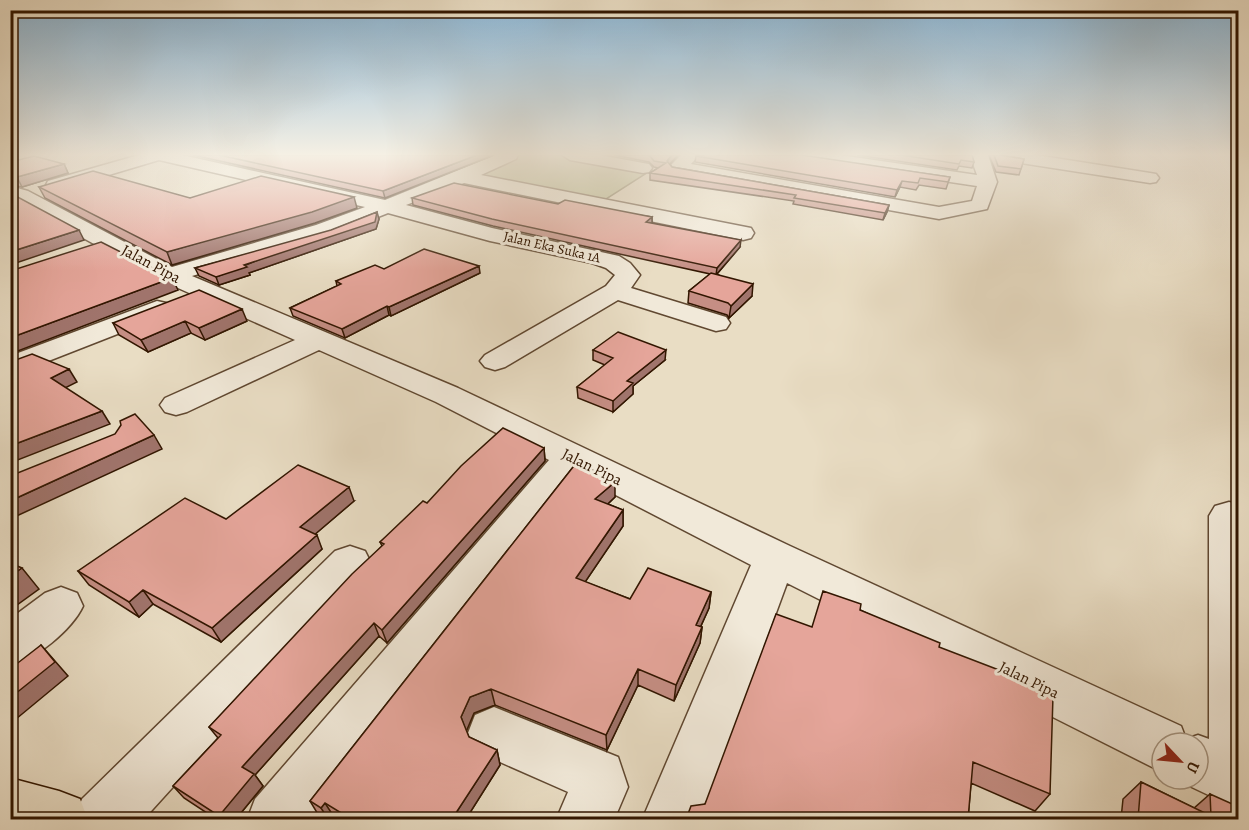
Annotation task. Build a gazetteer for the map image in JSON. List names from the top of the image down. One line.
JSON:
{"streets":{"street":["Jalan Eka Suka 1A","Jalan Pipa"]},"north":"bottom right"}
